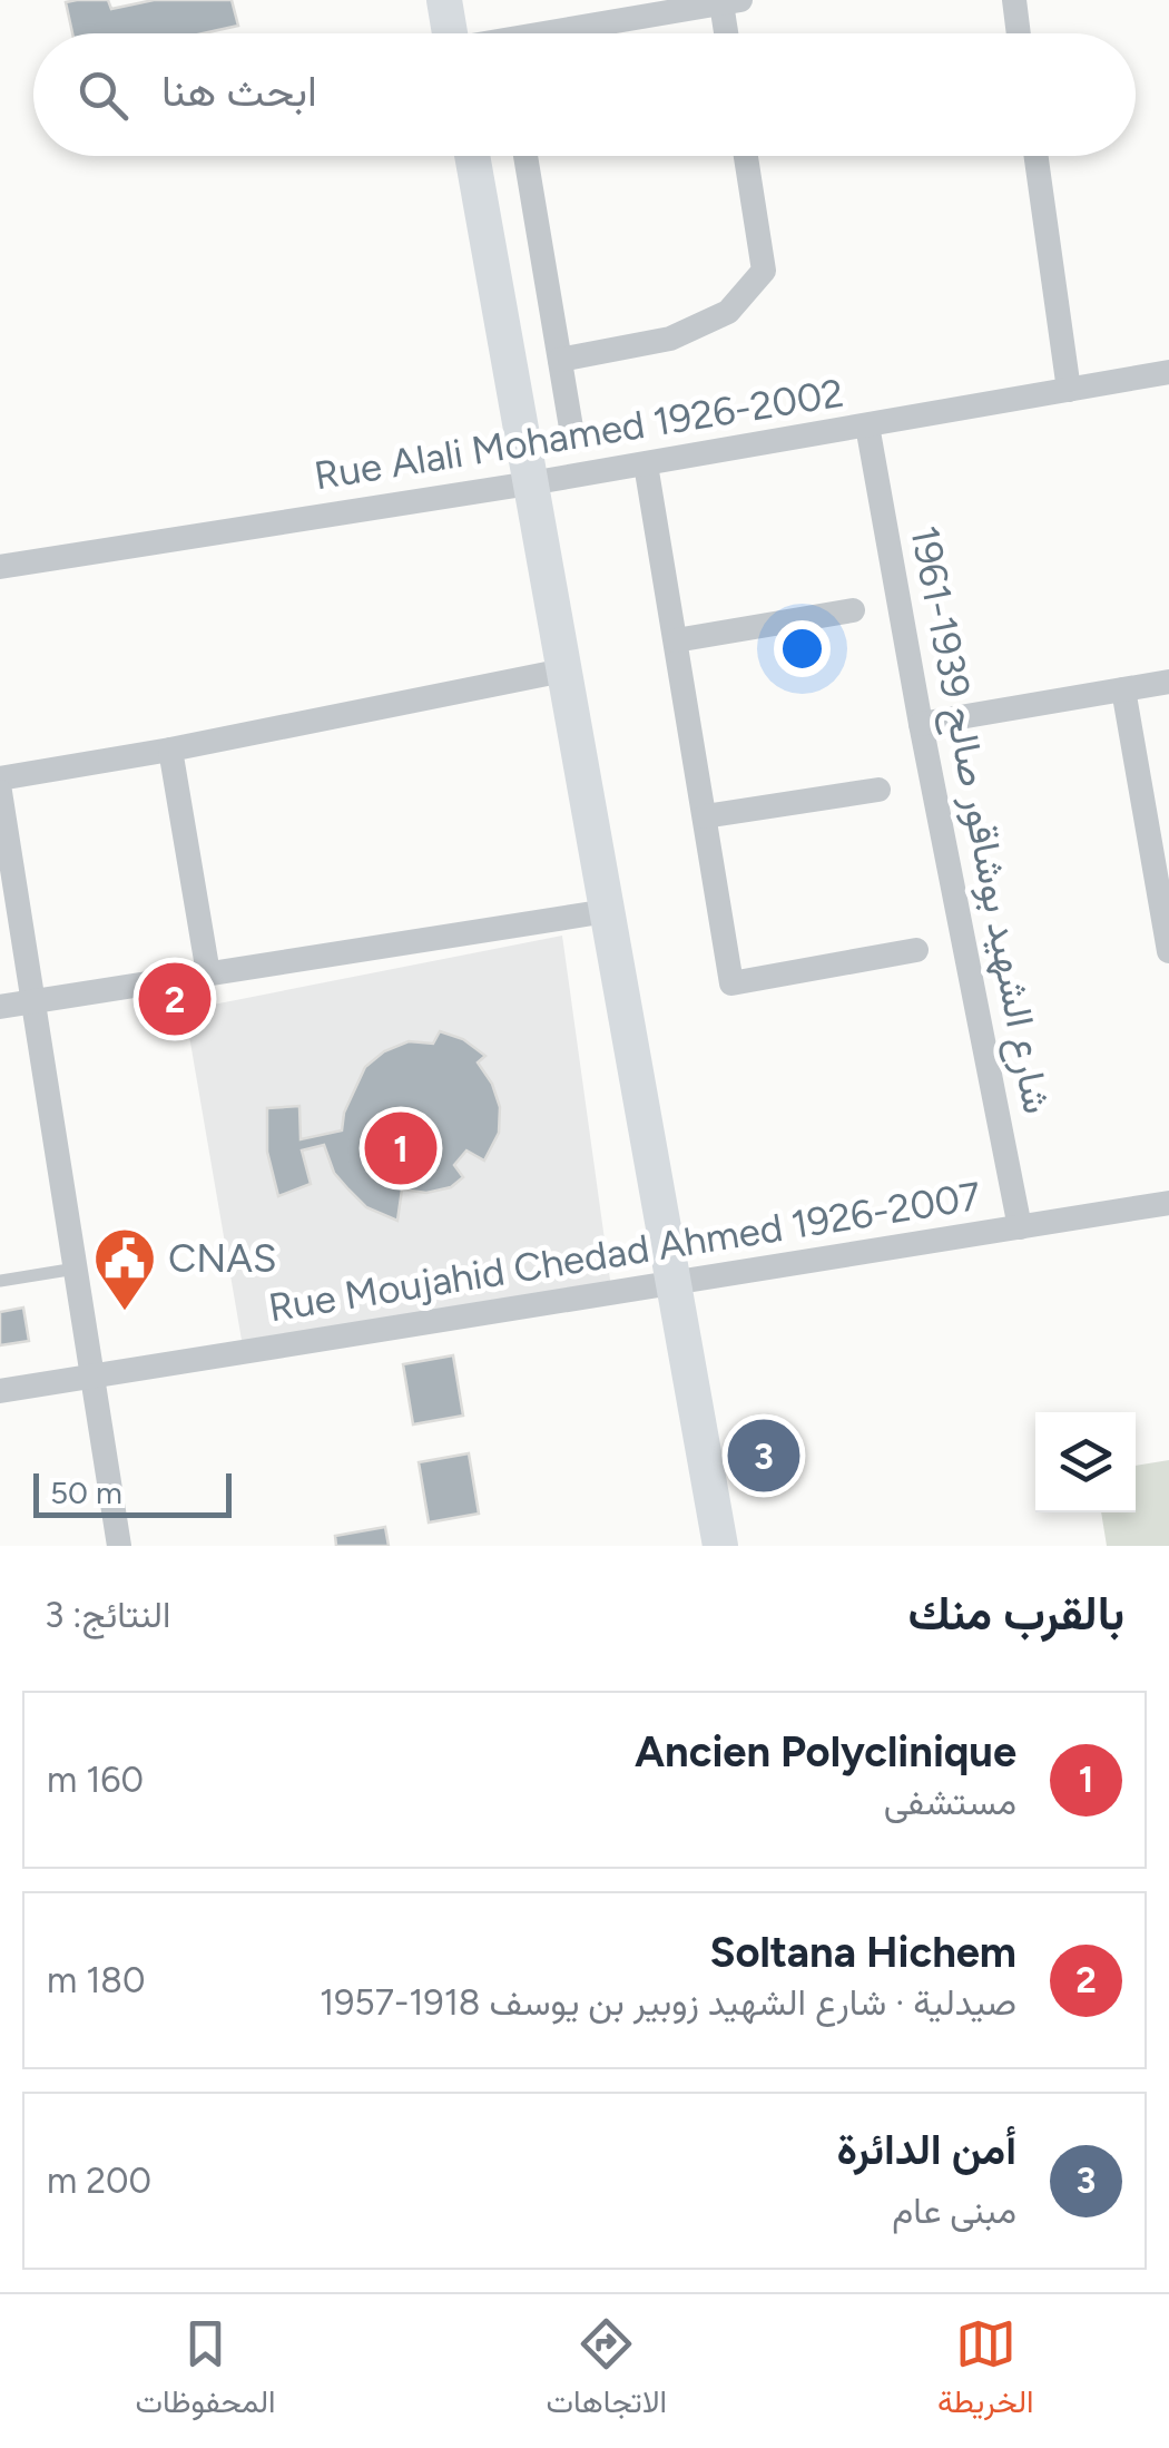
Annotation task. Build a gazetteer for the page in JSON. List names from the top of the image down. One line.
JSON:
{"streets":{"street":["Rue Alali Mohamed 1926-2002","شارع الشهيد بوشاقور صالح 1939-1961","Rue Moujahid Chedad Ahmed 1926-2007"]},"crossings":[["Rue Alali Mohamed 1926-2002","شارع الشهيد بوشاقور صالح 1939-1961"],["شارع الشهيد بوشاقور صالح 1939-1961","Rue Moujahid Chedad Ahmed 1926-2007"]],"places":{"public building":["CNAS"]},"scale_bar":"50 m","page":{"search":"ابحث هنا","pins":["2","1","3"],"scale":"50 m","heading":["بالقرب منك","النتائج: 3"],"list":[{"mark":"1","name":"Ancien Polyclinique","note":"مستشفى","value":"160 m"},{"mark":"2","name":"Soltana Hichem","note":"صيدلية · شارع الشهيد زوبير بن يوسف 1918-1957","value":"180 m"},{"mark":"3","name":"أمن الدائرة","note":"مبنى عام","value":"200 m"}],"nav":["الخريطة","الاتجاهات","المحفوظات"]}}
